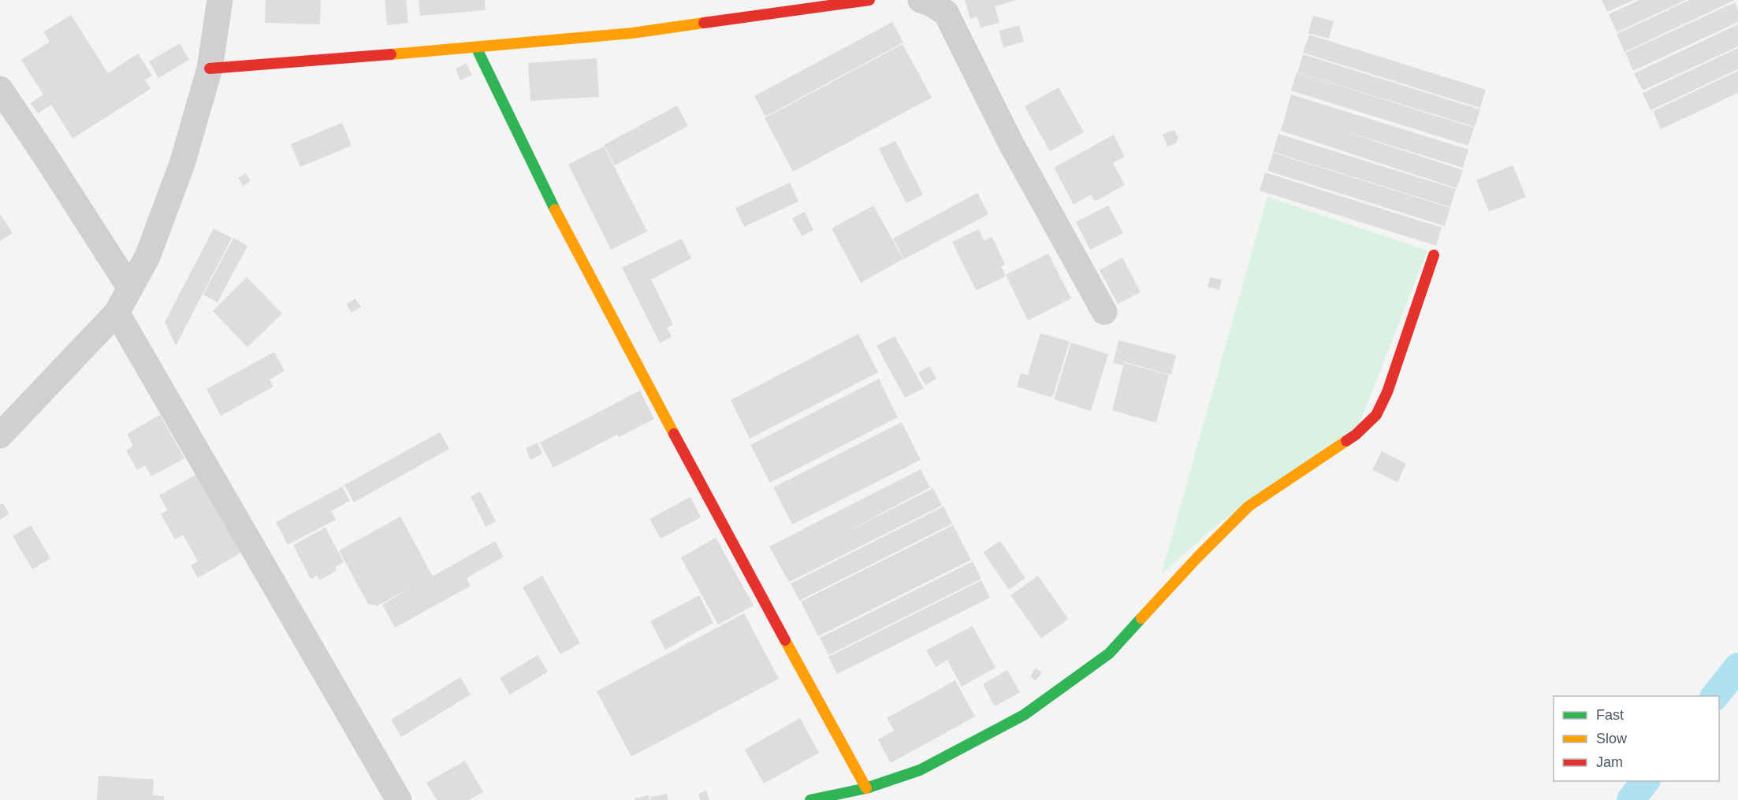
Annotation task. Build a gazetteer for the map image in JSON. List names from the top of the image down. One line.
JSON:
{"legend":["Fast","Slow","Jam"]}
